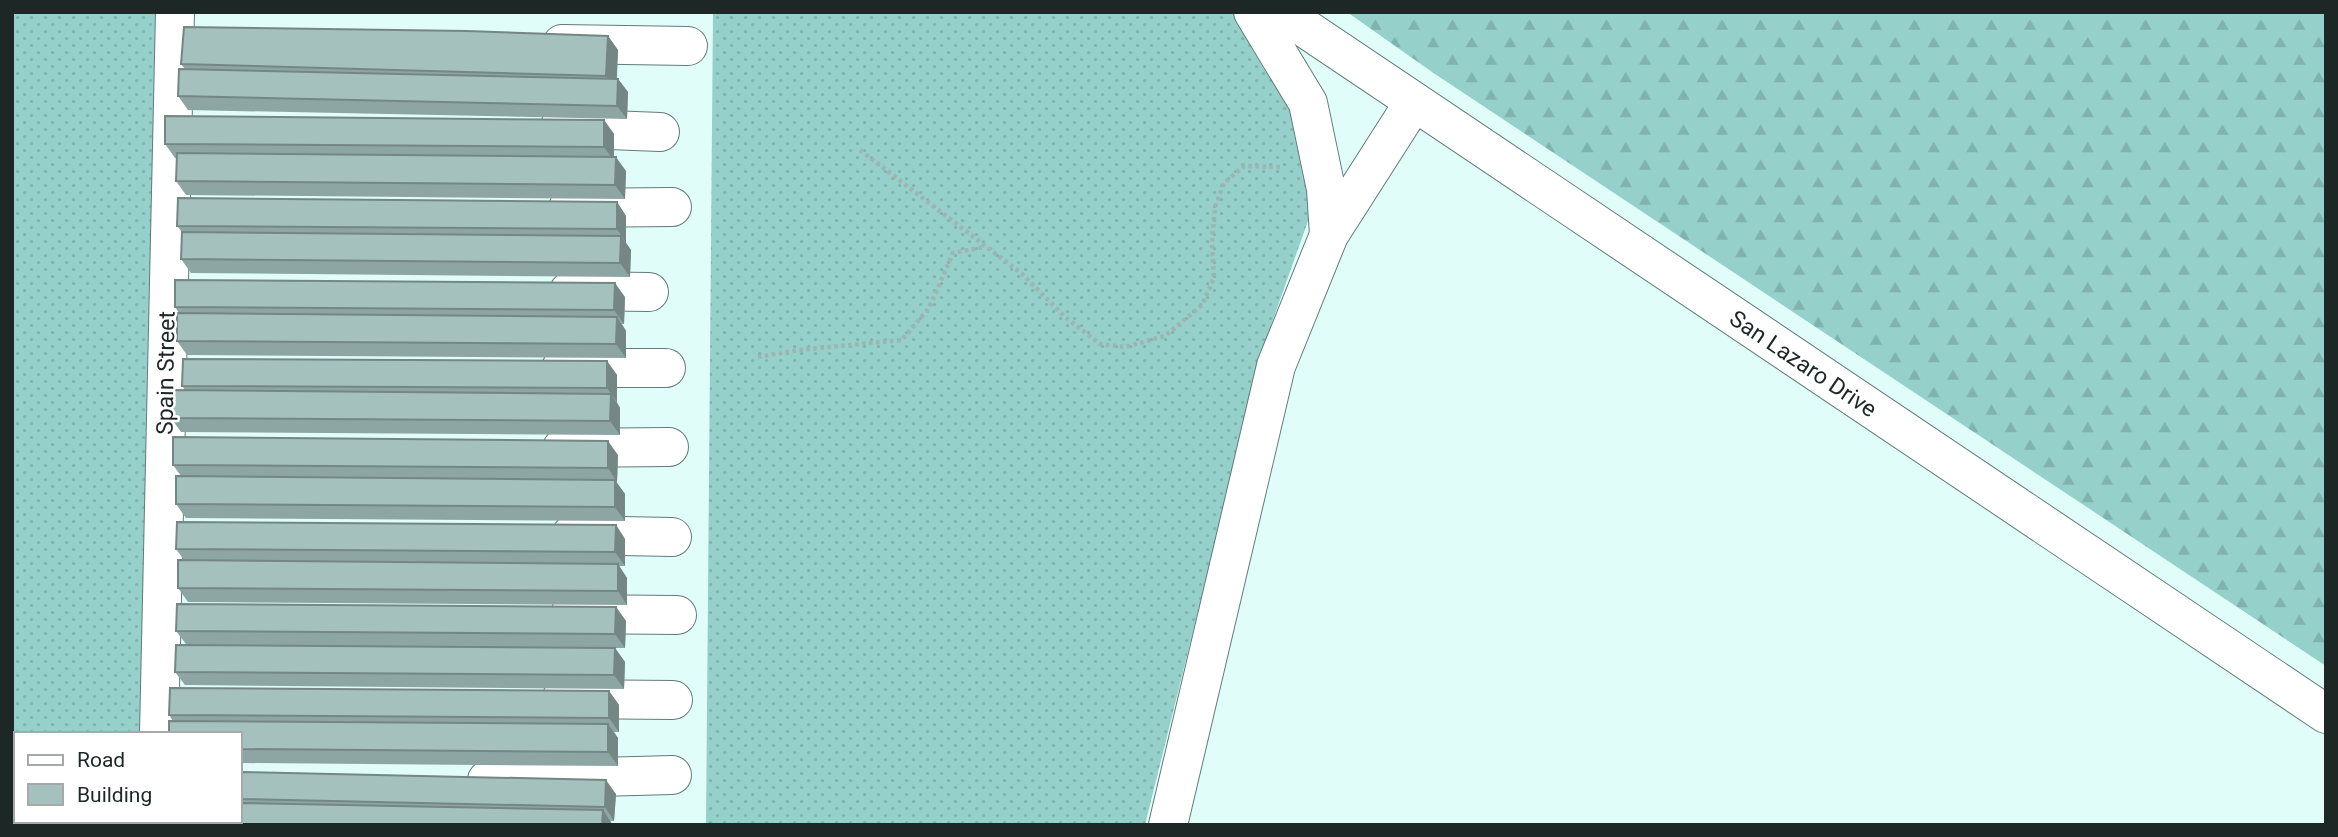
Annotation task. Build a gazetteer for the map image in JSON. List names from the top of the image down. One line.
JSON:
{"streets":{"street":["San Lazaro Drive","Spain Street"]},"legend":["Road","Building"]}
